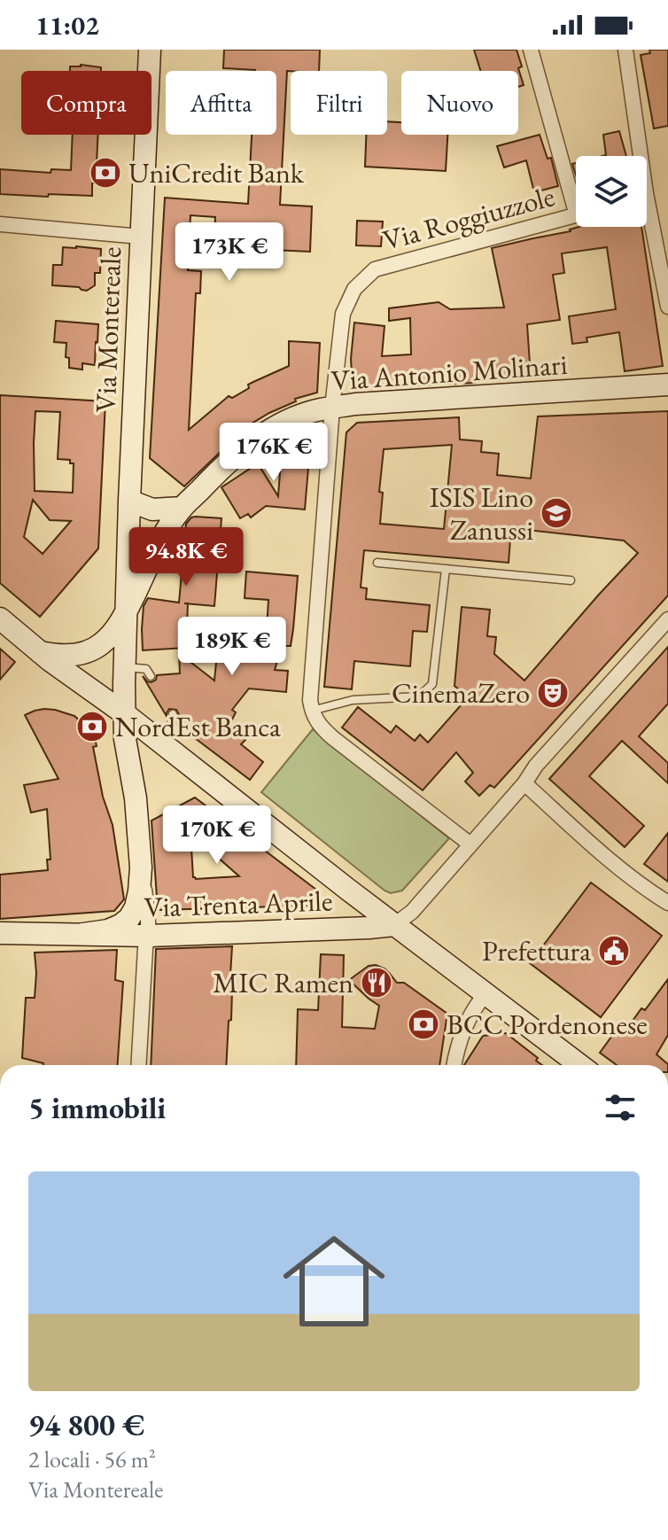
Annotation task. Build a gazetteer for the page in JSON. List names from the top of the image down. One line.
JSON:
{"streets":{"main road":["Via Montereale","Via Antonio Molinari","Via Trenta Aprile"],"street":["Via Roggiuzzole"]},"crossings":[["Via Roggiuzzole","Via Antonio Molinari"],["Via Montereale","Via Antonio Molinari"],["Via Montereale","Via Trenta Aprile"]],"places":{"bank":["UniCredit Bank","NordEst Banca","BCC Pordenonese"],"school or university":["ISIS Lino Zanussi"],"theatre":["CinemaZero"],"public building":["Prefettura"],"restaurant":["MIC Ramen"]},"page":{"status":"11:02","chip":["Compra","Affitta","Filtri","Nuovo"],"price":["173K €","176K €","94.8K €","189K €","170K €"],"heading":"5 immobili","list":[{"name":"94 800 €","note":"2 locali · 56 m² · Via Montereale"}]}}
